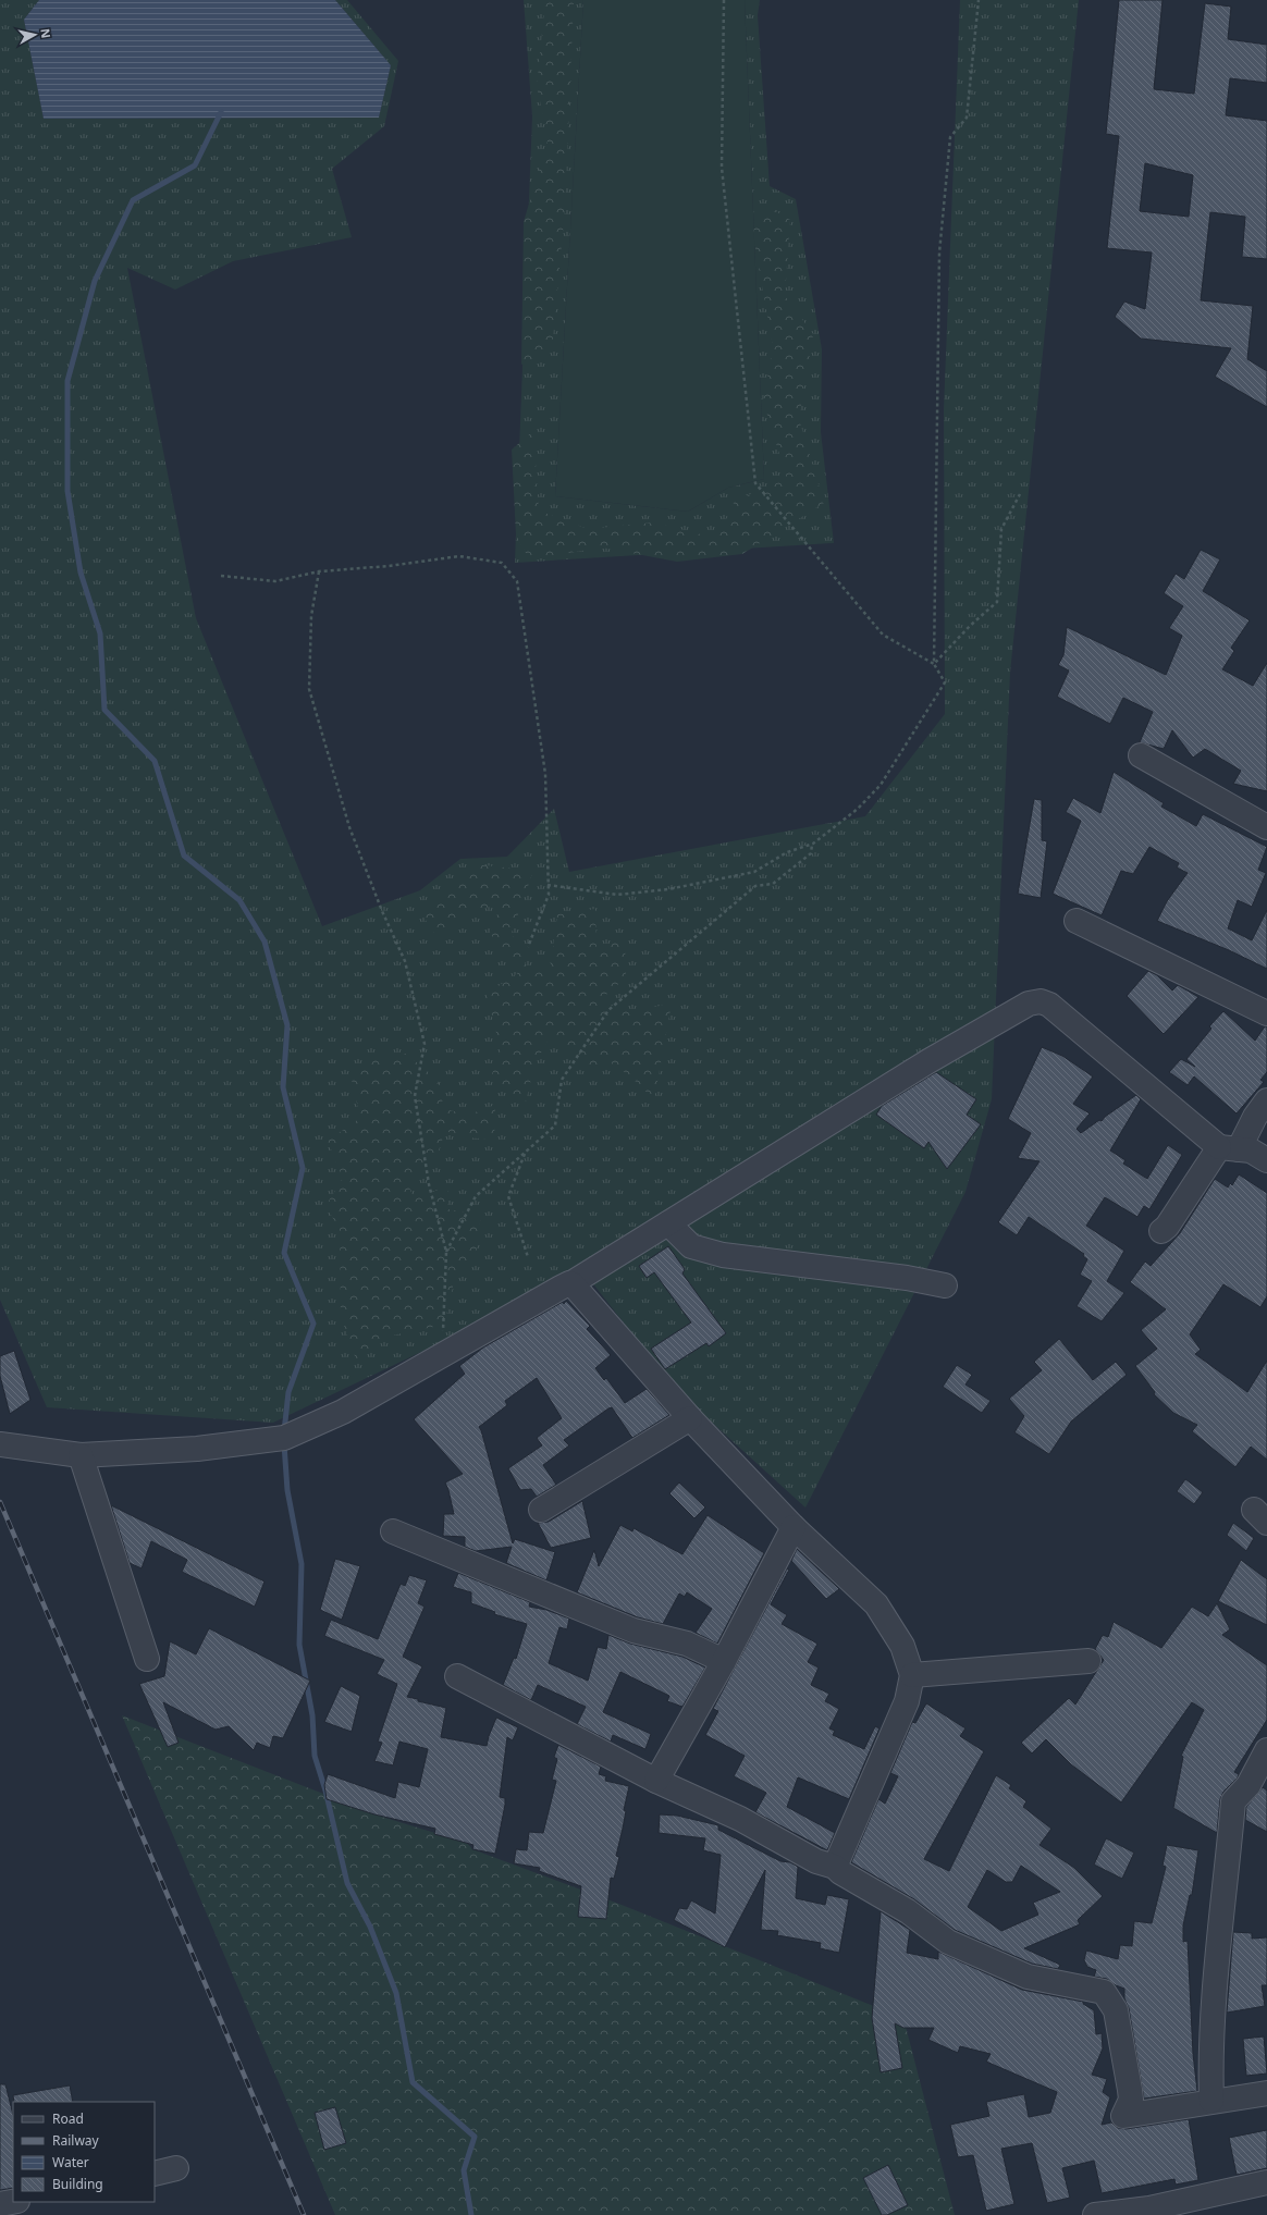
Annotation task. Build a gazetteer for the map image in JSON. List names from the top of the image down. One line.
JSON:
{"legend":["Road","Railway","Water","Building"],"north":"right"}
